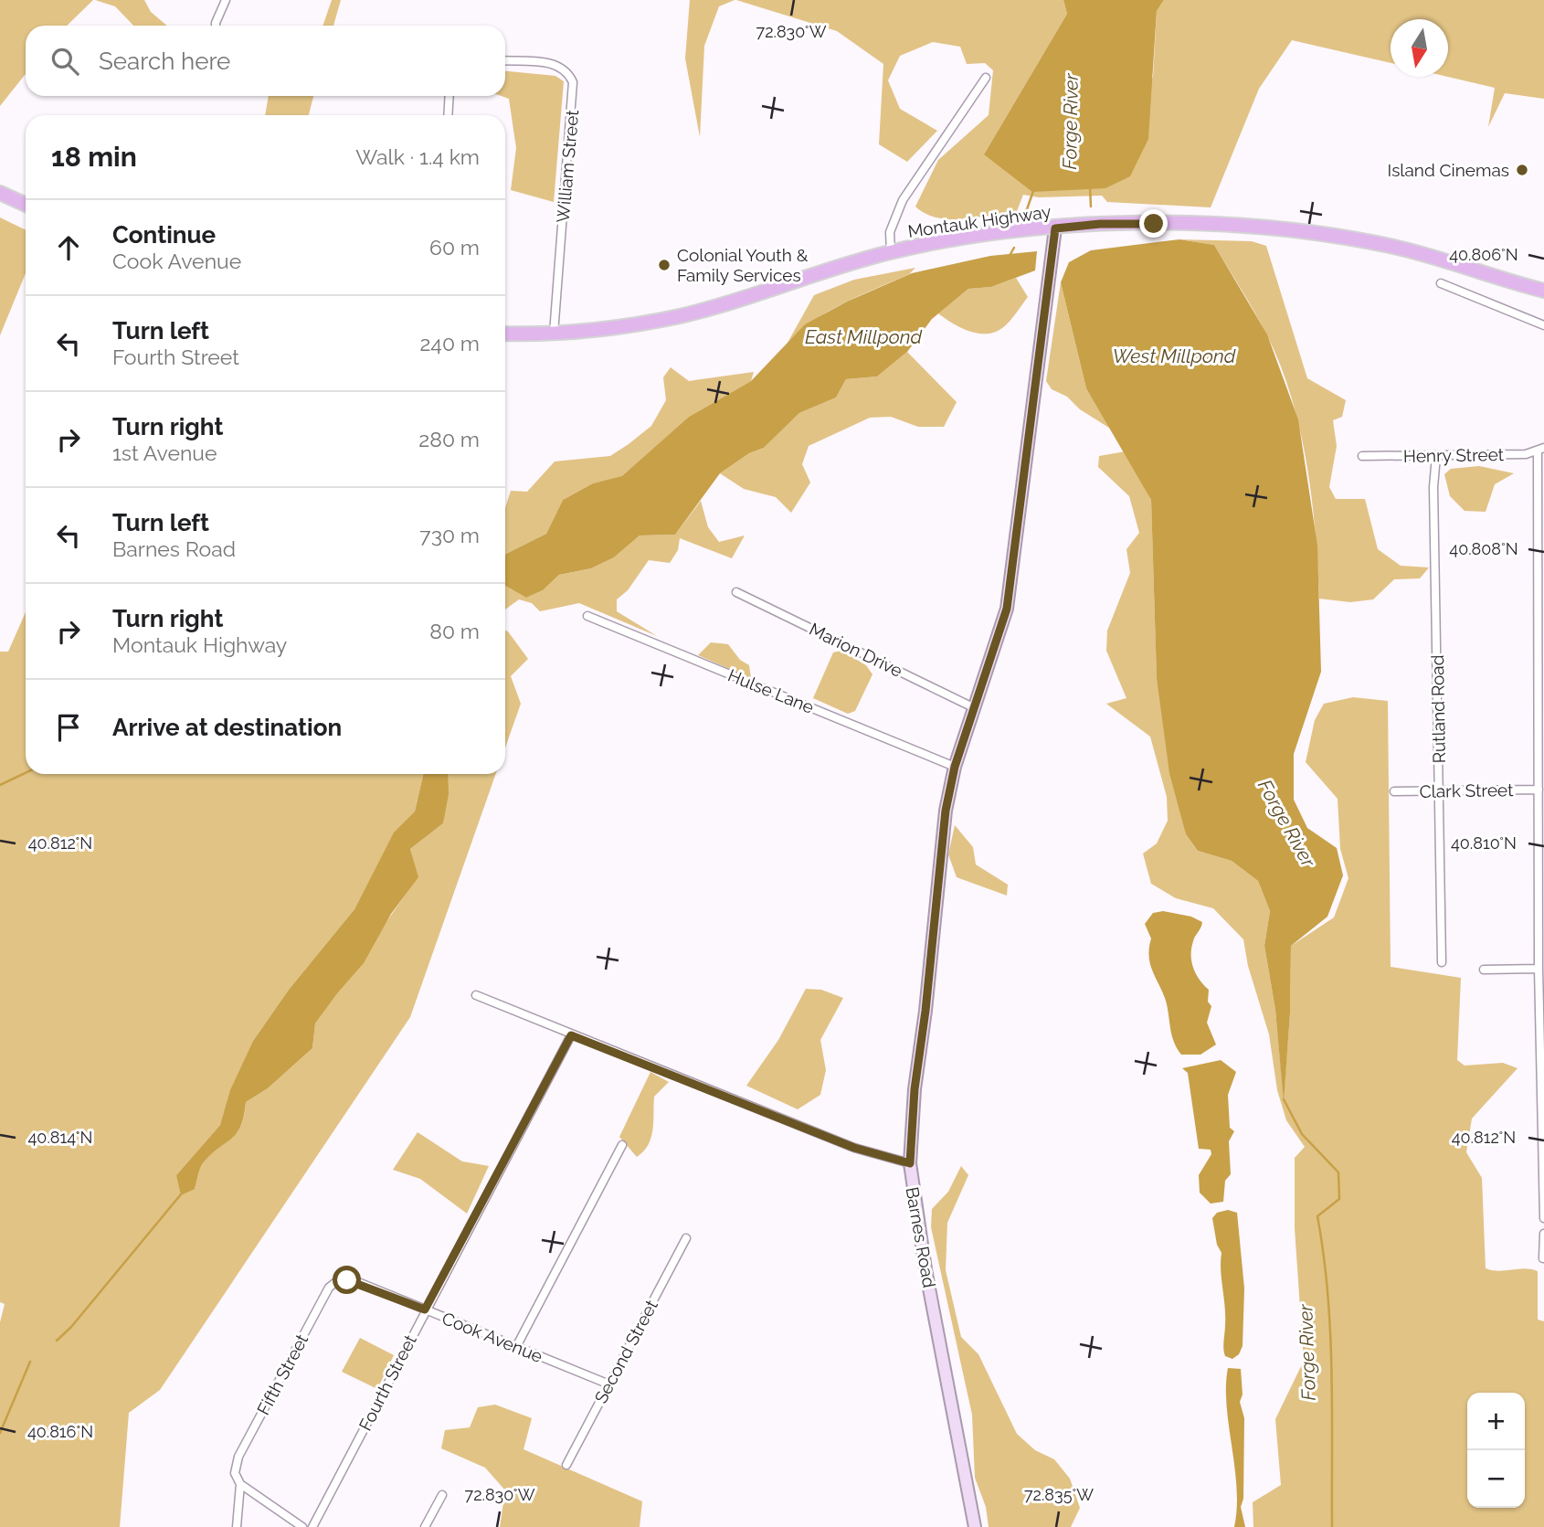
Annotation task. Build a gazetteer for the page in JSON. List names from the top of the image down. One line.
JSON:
{"streets":{"main road":["Montauk Highway"],"street":["William Street","Henry Street","Marion Drive","Hulse Lane","Rutland Road","Clark Street","Barnes Road","Cook Avenue","Second Street","Fifth Street","Fourth Street"]},"crossings":[["William Street","Montauk Highway"],["Montauk Highway","Barnes Road"],["Henry Street","Rutland Road"],["Marion Drive","Barnes Road"],["Hulse Lane","Barnes Road"],["Rutland Road","Clark Street"],["Cook Avenue","Second Street"],["Cook Avenue","Fifth Street"],["Cook Avenue","Fourth Street"]],"water":["Forge River","East Millpond","West Millpond"],"places":["Island Cinemas","Colonial Youth & Family Services"],"north":"bottom","page":{"search":"Search here","heading":["18 min","Walk · 1.4 km"],"list":[["Continue","Cook Avenue","60 m"],["Turn left","Fourth Street","240 m"],["Turn right","1st Avenue","280 m"],["Turn left","Barnes Road","730 m"],["Turn right","Montauk Highway","80 m"],"Arrive at destination"],"map_buttons":["+","−"]},"coordinates":["72.830°W","40.806°N","40.808°N","40.810°N","40.812°N","40.814°N","40.816°N","72.835°W"]}
